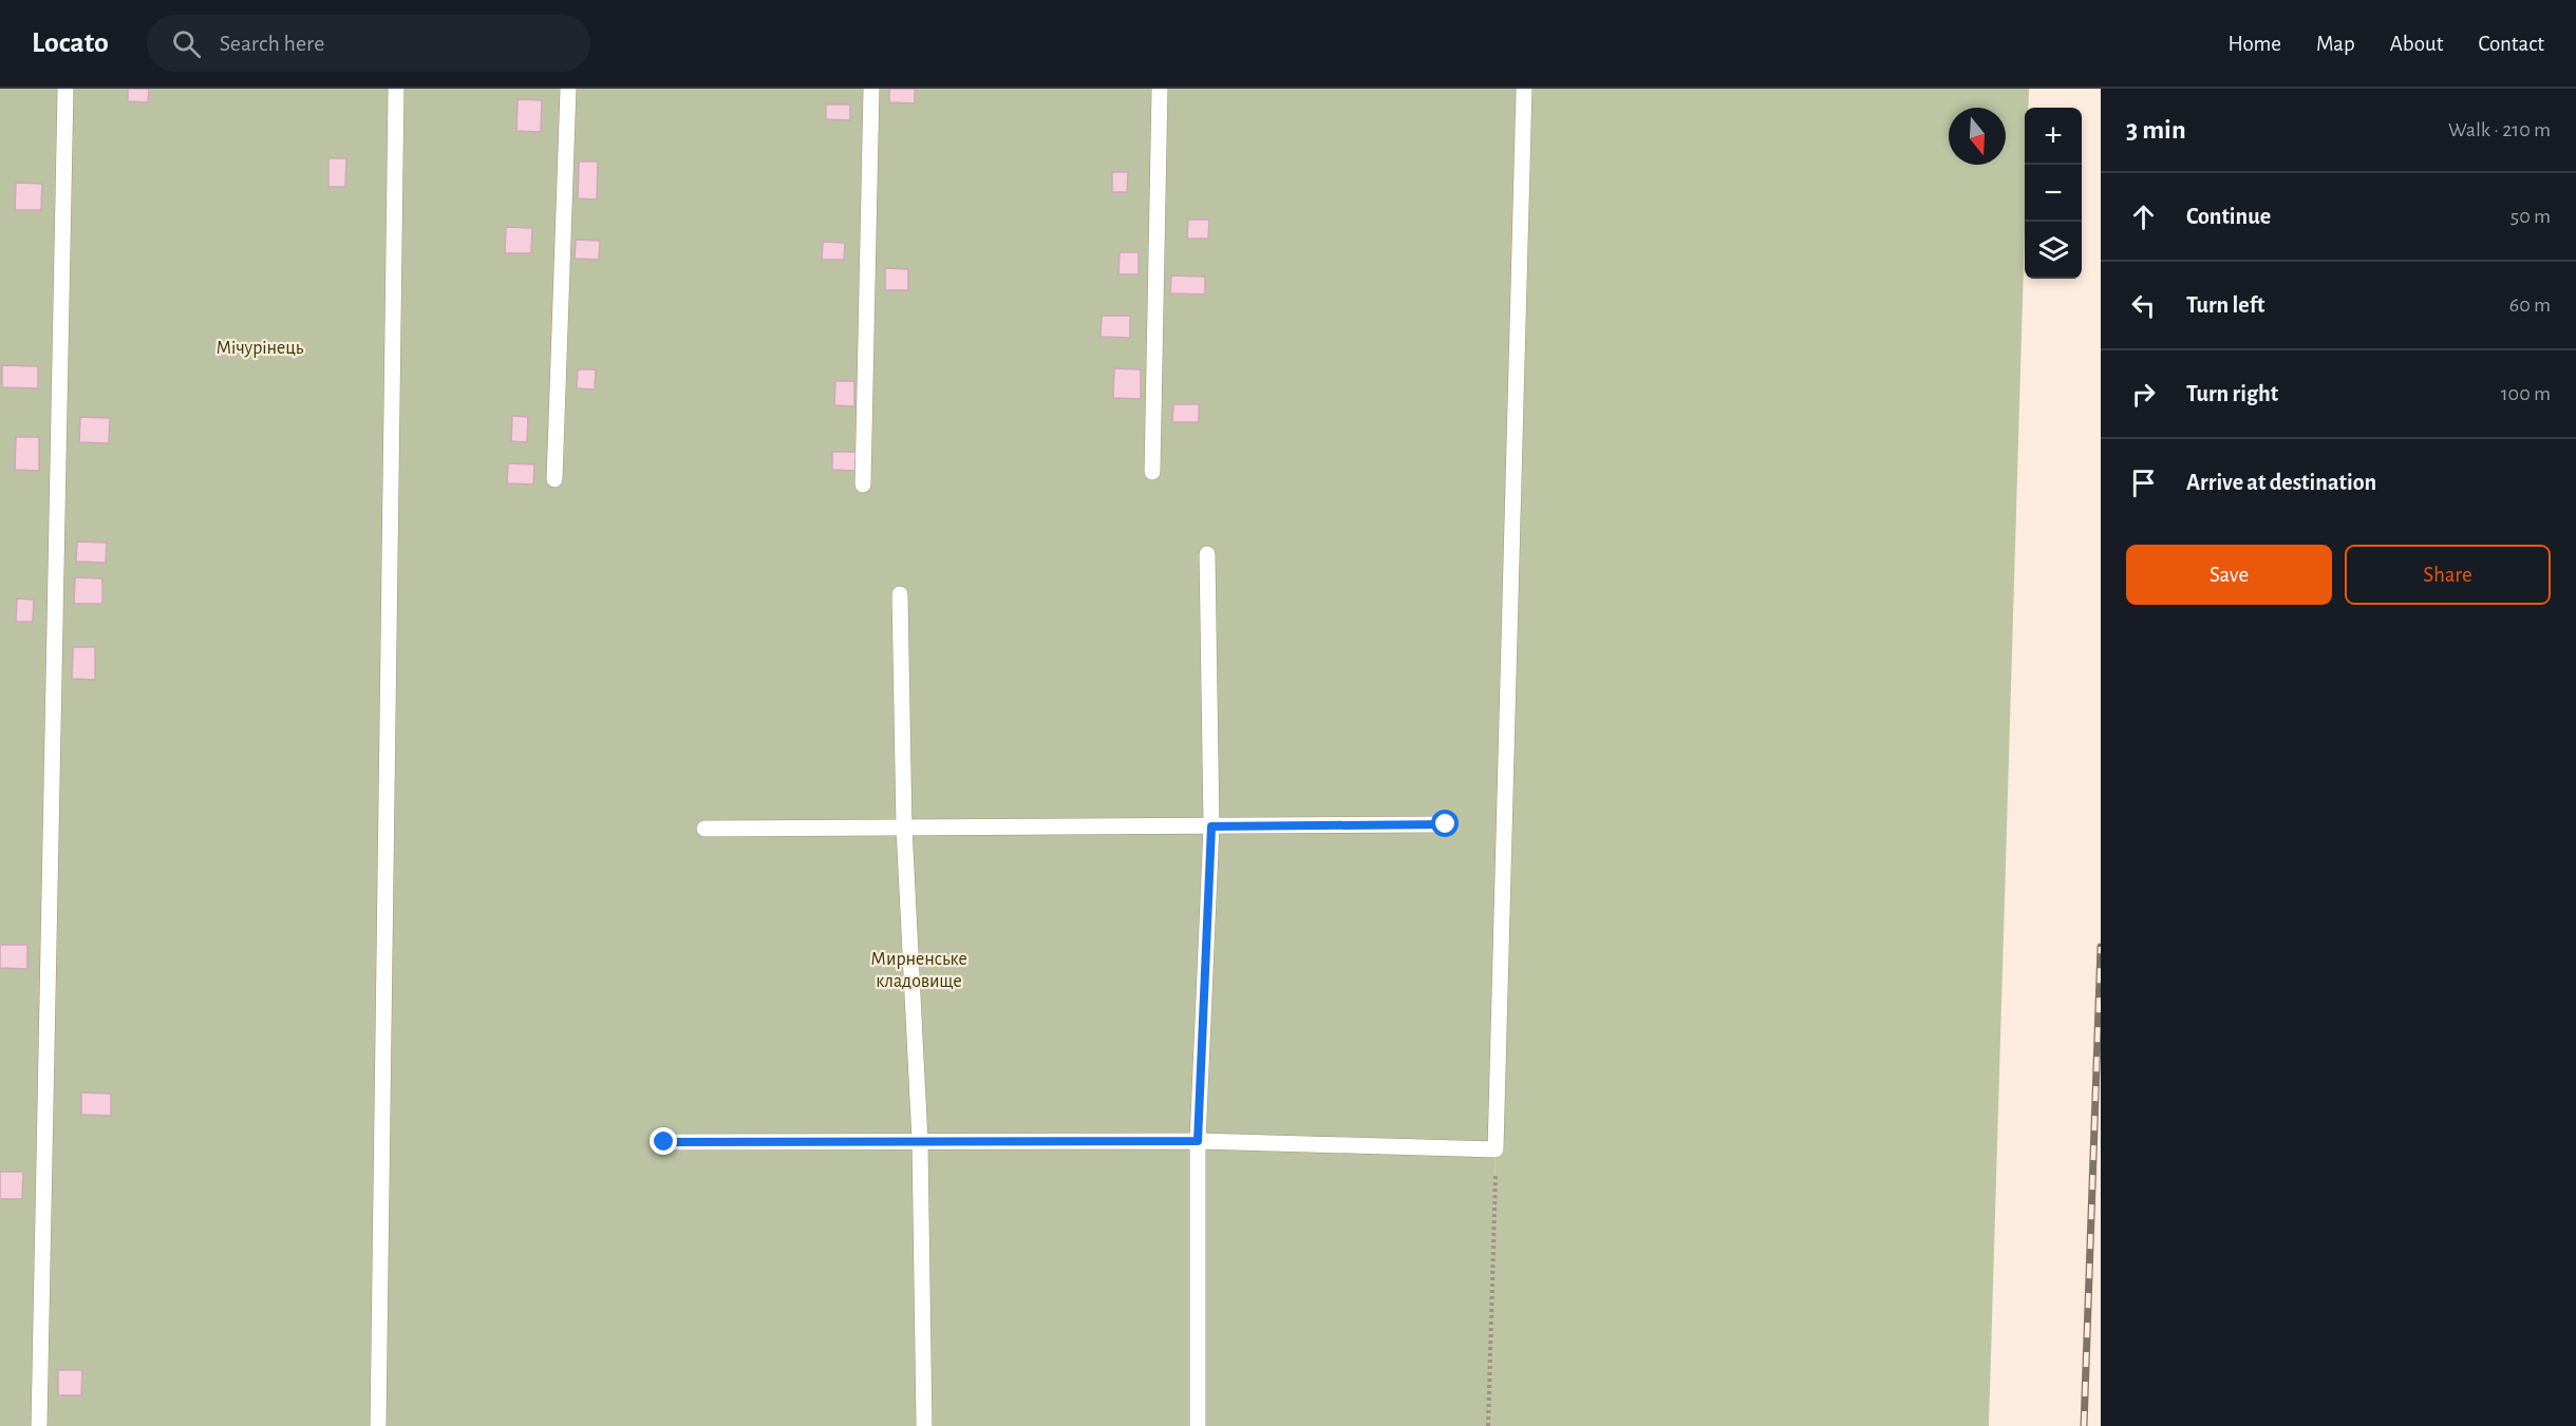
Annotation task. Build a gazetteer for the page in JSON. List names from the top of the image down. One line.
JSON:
{"parks":["Мічурінець","Мирненське кладовище"],"north":"bottom","page":{"header":"Locato","search":"Search here","nav":["Home","Map","About","Contact"],"heading":["3 min","Walk · 210 m"],"map_buttons":["+","−"],"list":[["Continue","50 m"],["Turn left","60 m"],["Turn right","100 m"],"Arrive at destination"],"buttons":["Save","Share"]}}
